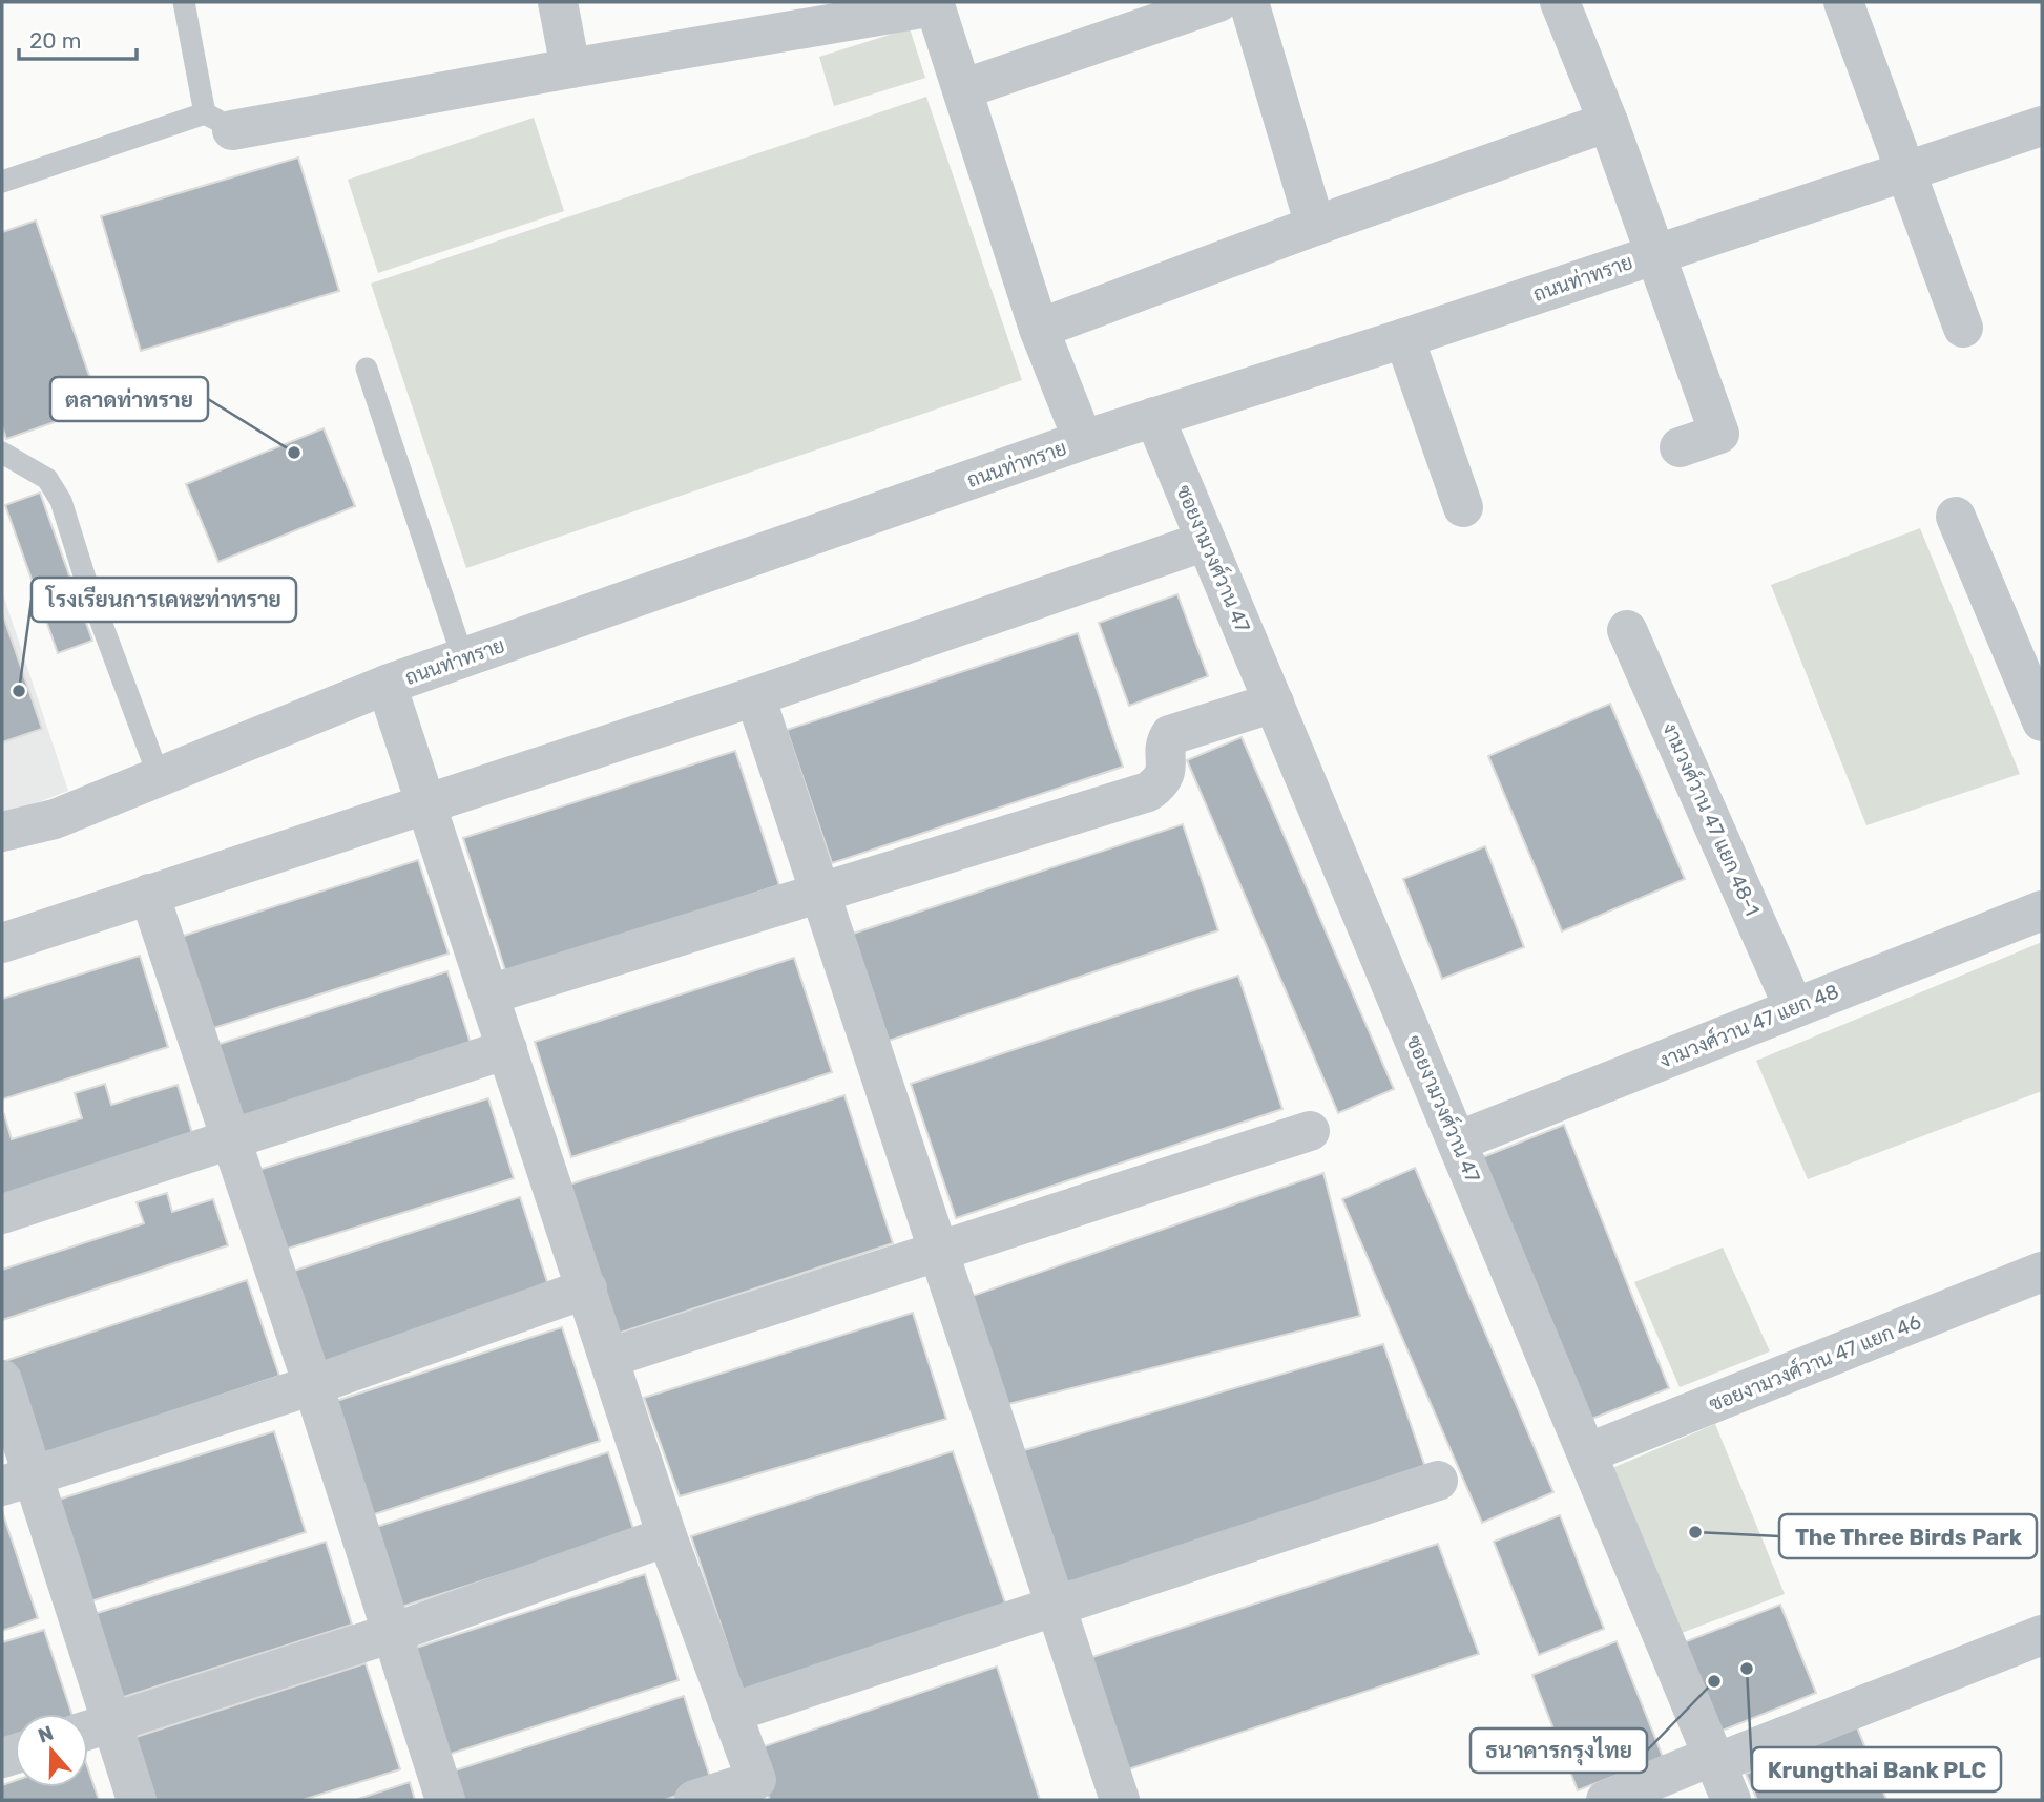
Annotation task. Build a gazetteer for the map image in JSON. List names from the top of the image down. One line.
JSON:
{"streets":{"street":["ถนนท่าทราย","ซอยงามวงศ์วาน 47","งามวงศ์วาน 47 แยก 48-1","งามวงศ์วาน 47 แยก 48","ซอยงามวงศ์วาน 47 แยก 46"]},"crossings":[["ถนนท่าทราย","ซอยงามวงศ์วาน 47"],["ซอยงามวงศ์วาน 47","งามวงศ์วาน 47 แยก 48"],["ซอยงามวงศ์วาน 47","ซอยงามวงศ์วาน 47 แยก 46"],["งามวงศ์วาน 47 แยก 48-1","งามวงศ์วาน 47 แยก 48"]],"places":["ตลาดท่าทราย","โรงเรียนการเคหะท่าทราย","The Three Birds Park","Krungthai Bank PLC","ธนาคารกรุงไทย"],"scale_bar":"20 m","north":"top"}
